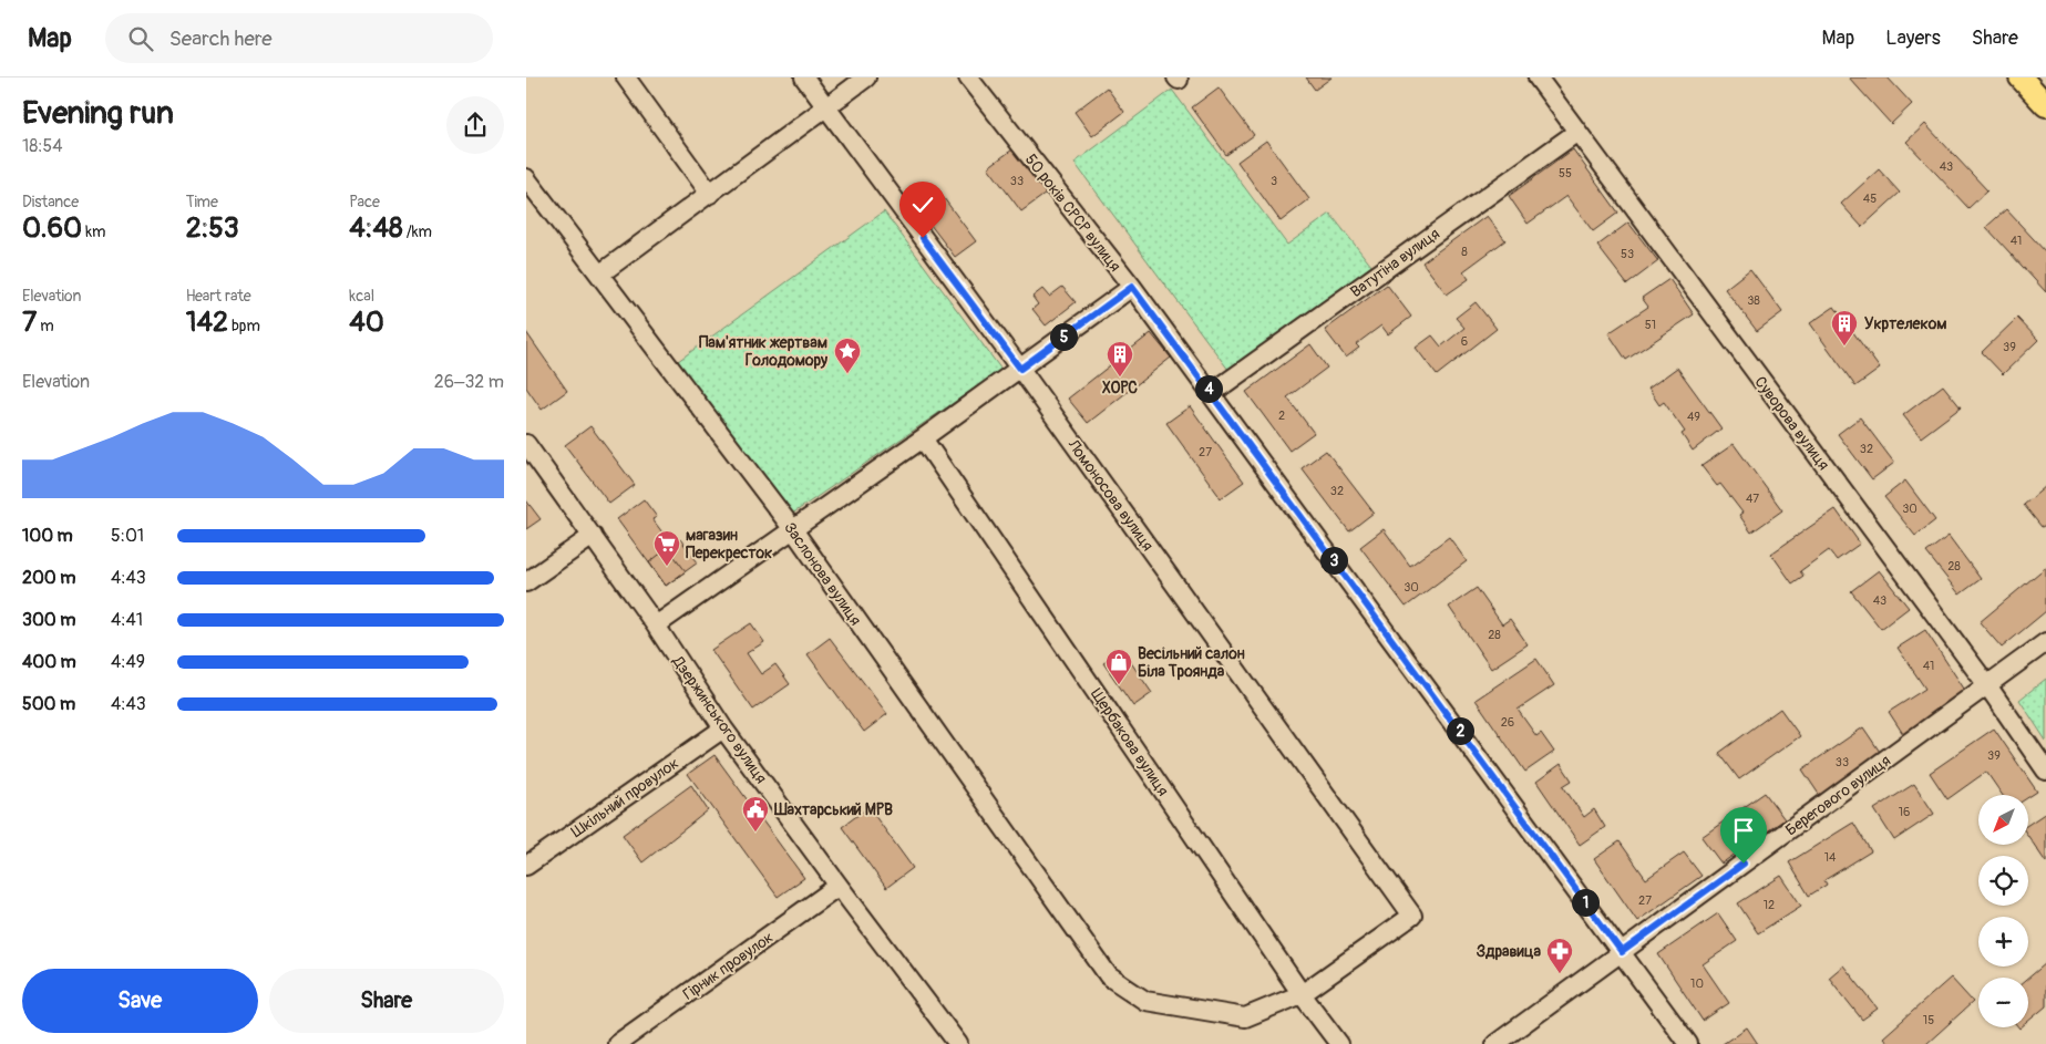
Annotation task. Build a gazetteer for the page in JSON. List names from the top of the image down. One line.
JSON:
{"streets":{"street":["50 років СРСР вулиця","Ватутіна вулиця","Суворова вулиця","Ломоносова вулиця","Заслонова вулиця","Дзержинського вулиця","Щербакова вулиця","Берегового вулиця","Шкільний провулок","Гірник провулок"]},"crossings":[["50 років СРСР вулиця","Ватутіна вулиця"],["50 років СРСР вулиця","Берегового вулиця"],["Ватутіна вулиця","Суворова вулиця"],["Суворова вулиця","Берегового вулиця"],["Ломоносова вулиця","Заслонова вулиця"],["Ломоносова вулиця","Щербакова вулиця"],["Заслонова вулиця","Щербакова вулиця"],["Дзержинського вулиця","Шкільний провулок"],["Дзержинського вулиця","Гірник провулок"]],"places":{"building":["Укртелеком","ХОРС"],"place":["Пам'ятник жертвам Голодомору"],"supermarket":["магазин Перекресток"],"shop":["Весільний салон Біла Троянда"],"public building":["Шахтарський МРВ"],"pharmacy":["Здравица"]},"house_numbers":["43","55","33","3","45","41","8","53","38","51","6","39","2","49","32","27","32","47","30","28","30","43","28","41","26","39","33","16","14","27","12","10","15"],"north":"bottom left","page":{"header":"Map","search":"Search here","nav":["Map","Layers","Share"],"heading":["Evening run","18:54"],"stats":[["Distance","0.60 km"],["Time","2:53"],["Pace","4:48 /km"],["Elevation","7 m"],["Heart rate","142 bpm"],["kcal","40"]],"pins":["5","4","3","2","1"],"chart":["Elevation","26–32 m"],"list":[{"name":"100 m","note":"5:01"},{"name":"200 m","note":"4:43"},{"name":"300 m","note":"4:41"},{"name":"400 m","note":"4:49"},{"name":"500 m","note":"4:43"}],"map_buttons":["+","−"],"buttons":["Save","Share"]}}
